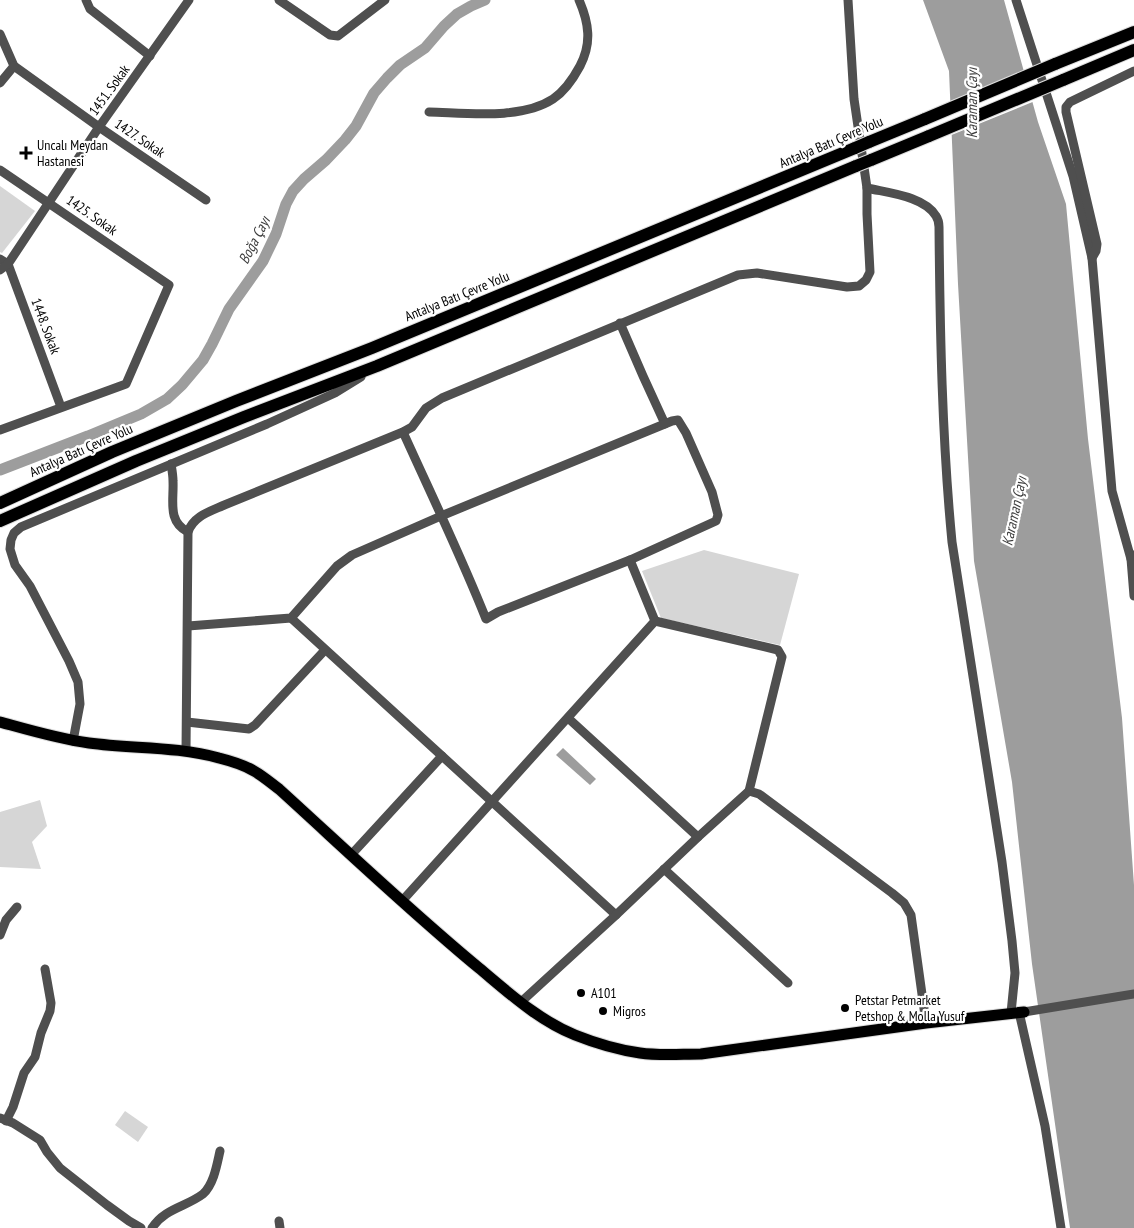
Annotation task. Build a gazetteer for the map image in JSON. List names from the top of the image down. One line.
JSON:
{"streets":{"highway":["Antalya Batı Çevre Yolu"],"street":["1451. Sokak","1427. Sokak","1425. Sokak","1448. Sokak"]},"crossings":[["1451. Sokak","1427. Sokak"],["1451. Sokak","1425. Sokak"],["1451. Sokak","1448. Sokak"],["1425. Sokak","1448. Sokak"]],"water":["Karaman Çayı","Boğa Çayı"],"places":{"health":["Uncalı Meydan Hastanesi"],"other":["A101","Petstar Petmarket Petshop & Molla Yusuf","Migros"]}}
